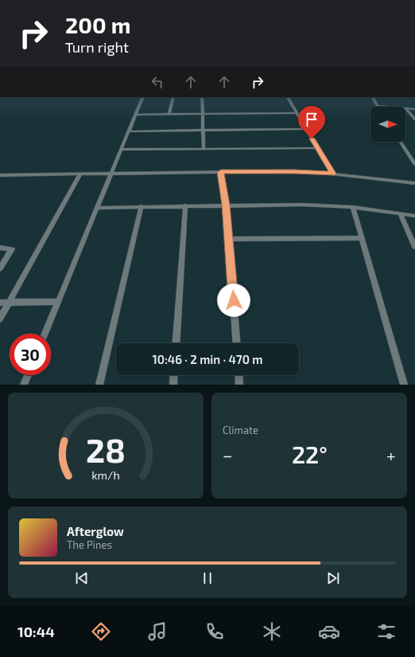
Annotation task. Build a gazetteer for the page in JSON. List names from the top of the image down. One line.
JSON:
{"north":"right","page":{"turn":["200 m","Turn right"],"limit":"30","trip":"10:46 · 2 min · 470 m","tile":"Climate","heat":["−","22°","+"],"song":["Afterglow","The Pines"],"tabs":"10:44","gauge":["28","km/h"]}}
